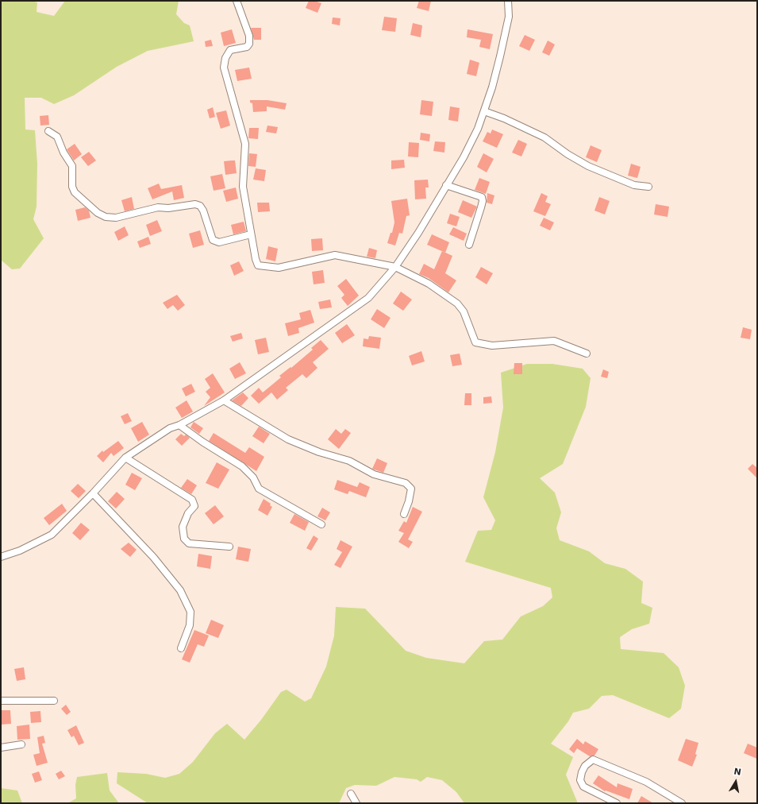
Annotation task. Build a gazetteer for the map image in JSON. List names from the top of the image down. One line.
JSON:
{"north":"top"}
